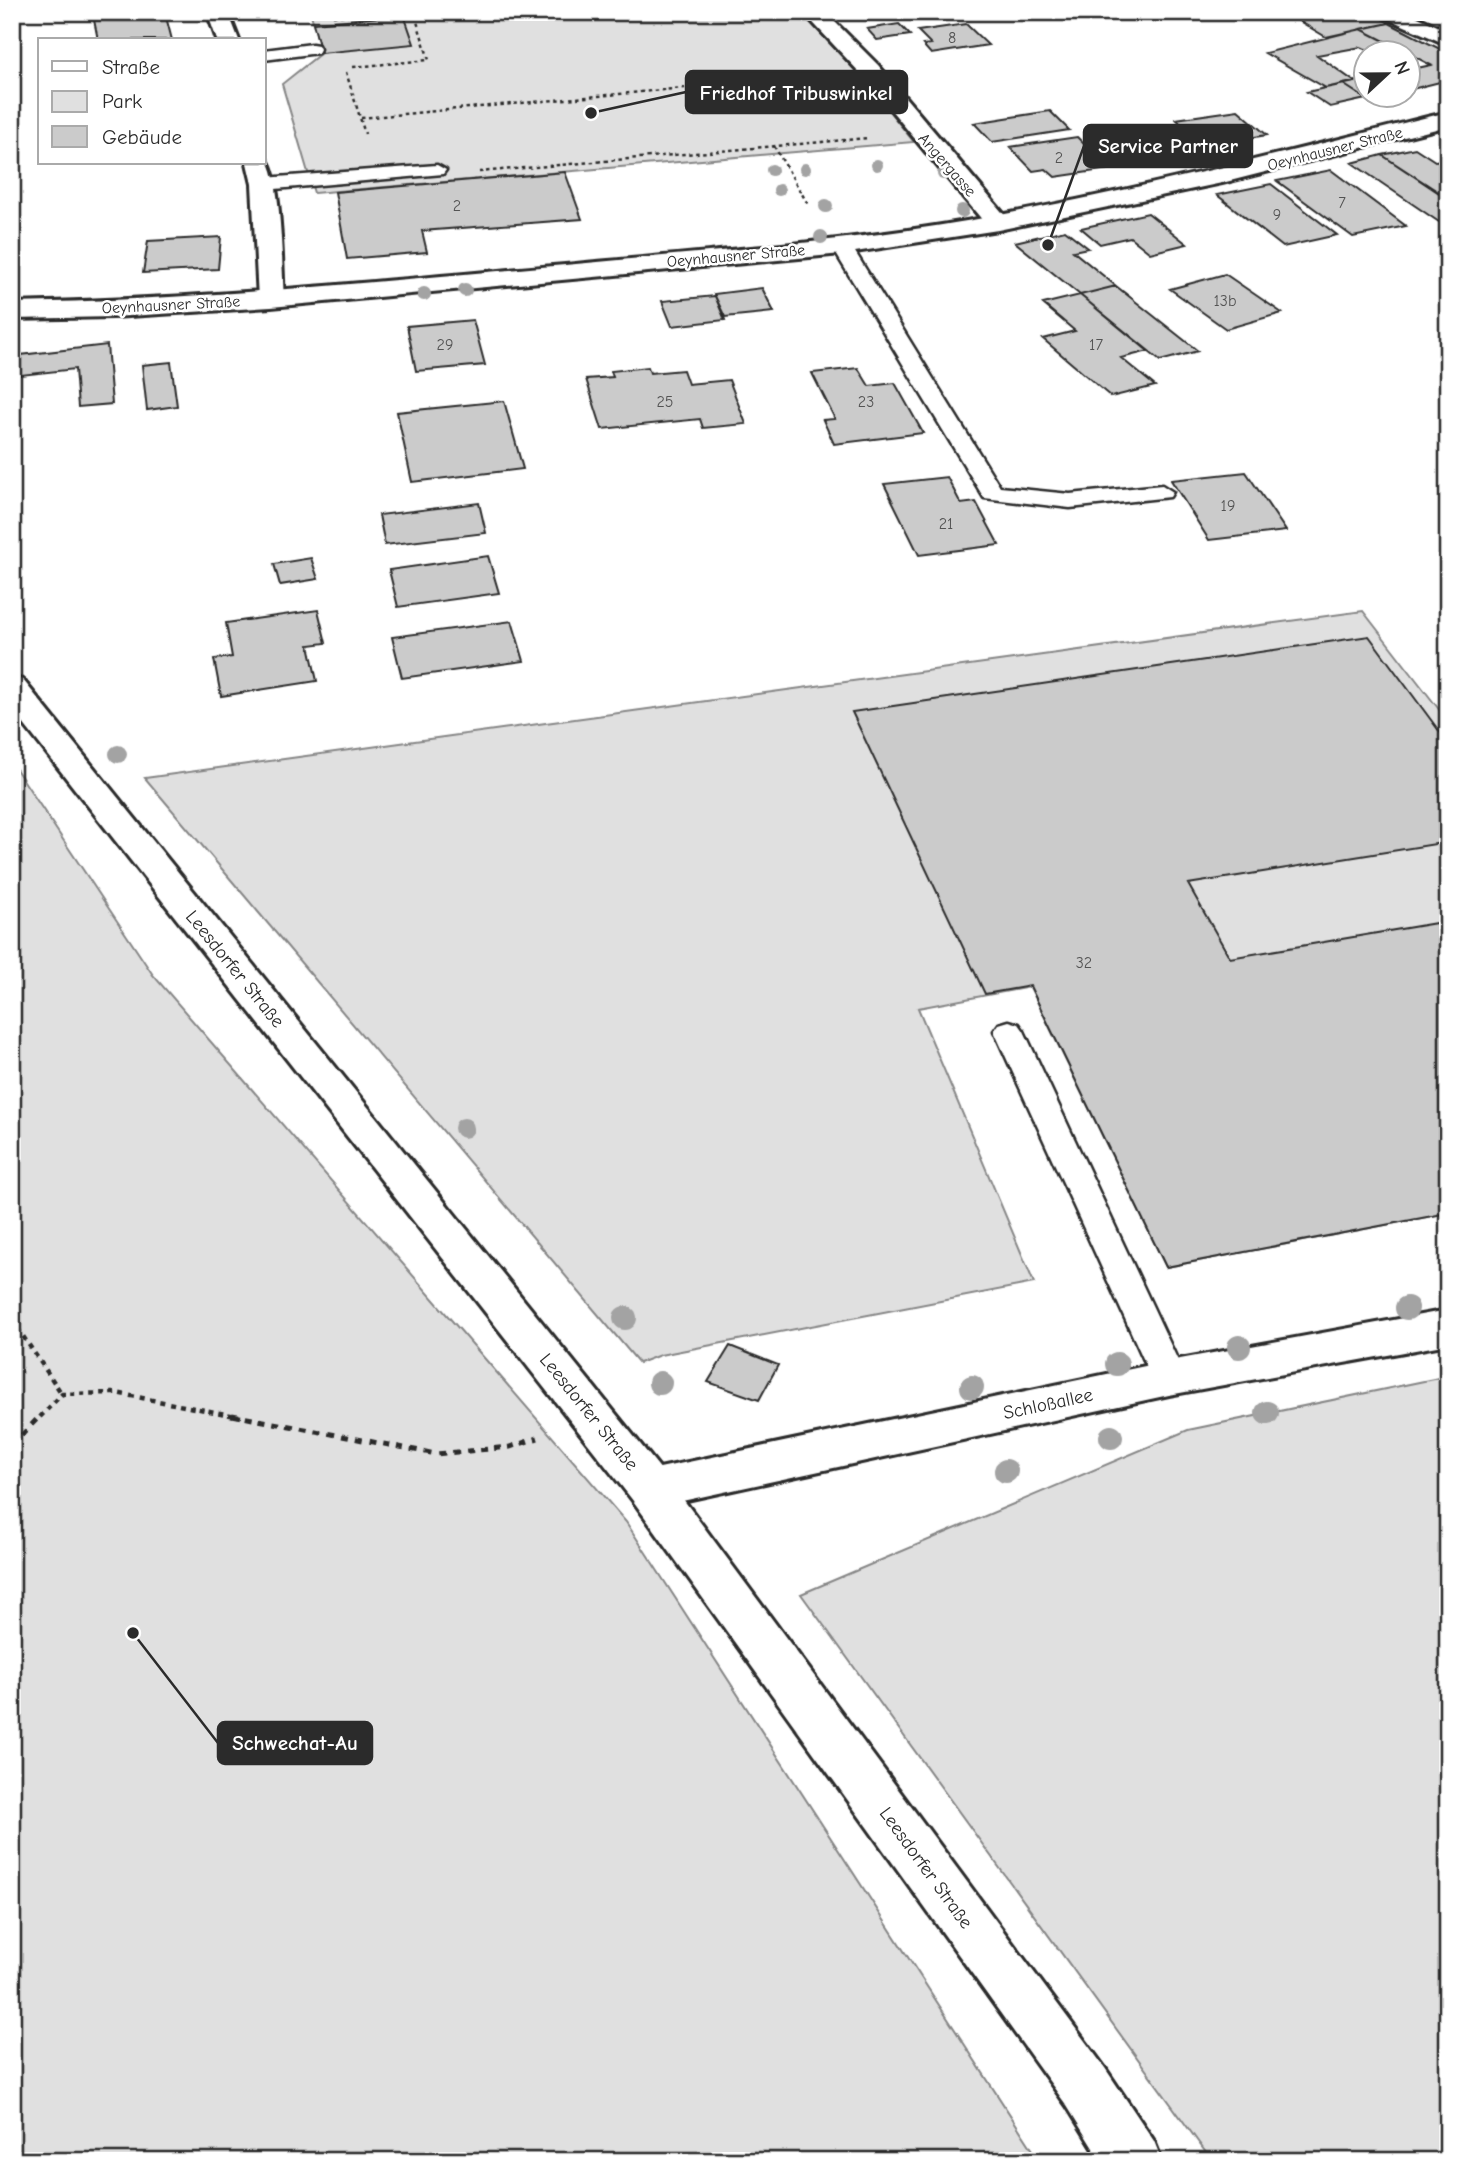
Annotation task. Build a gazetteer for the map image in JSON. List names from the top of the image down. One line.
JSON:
{"streets":{"street":["Oeynhausner Straße","Angergasse","Leesdorfer Straße","Schloßallee"]},"crossings":[["Oeynhausner Straße","Angergasse"],["Leesdorfer Straße","Schloßallee"]],"places":["Friedhof Tribuswinkel","Service Partner","Schwechat-Au"],"house_numbers":["8","2","7","2","9","13b","29","17","25","23","19","21","32"],"legend":["Straße","Park","Gebäude"],"north":"right"}
